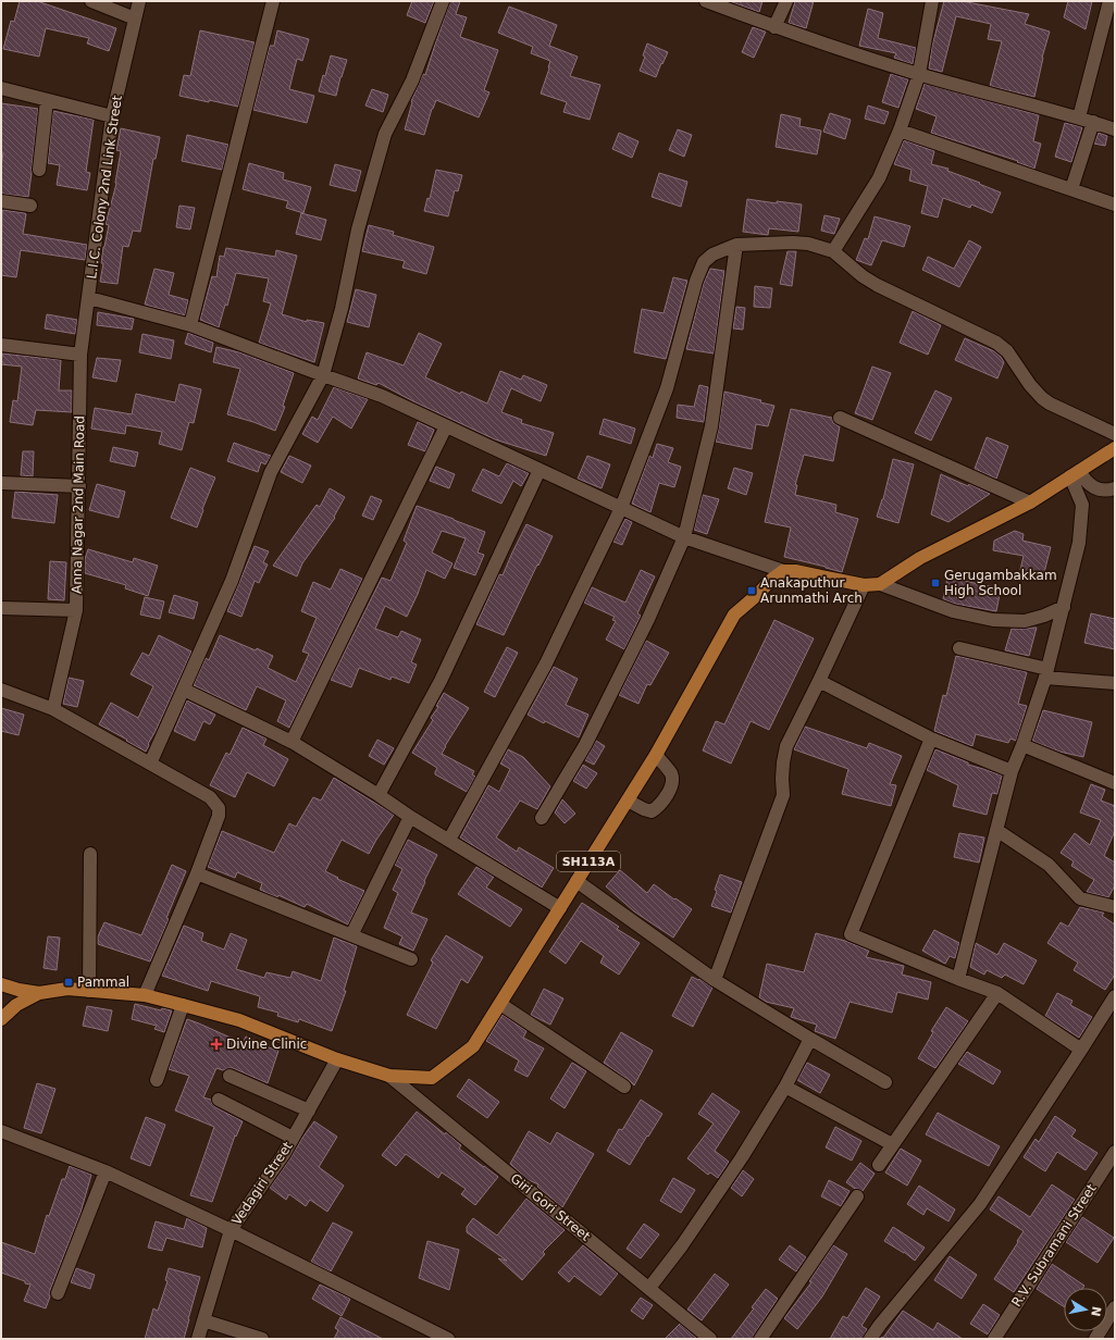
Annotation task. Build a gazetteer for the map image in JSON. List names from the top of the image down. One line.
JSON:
{"streets":{"main road":["SH113A"],"street":["L.I.C. Colony 2nd Link Street","Anna Nagar 2nd Main Road","Vedagiri Street","Giri Gori Street","R.V. Subramani Street"]},"crossings":[["L.I.C. Colony 2nd Link Street","Anna Nagar 2nd Main Road"],["SH113A","Vedagiri Street"],["SH113A","Giri Gori Street"]],"places":{"transit":["Gerugambakkam High School","Anakaputhur Arunmathi Arch","Pammal"],"health":["Divine Clinic"]},"north":"right"}
